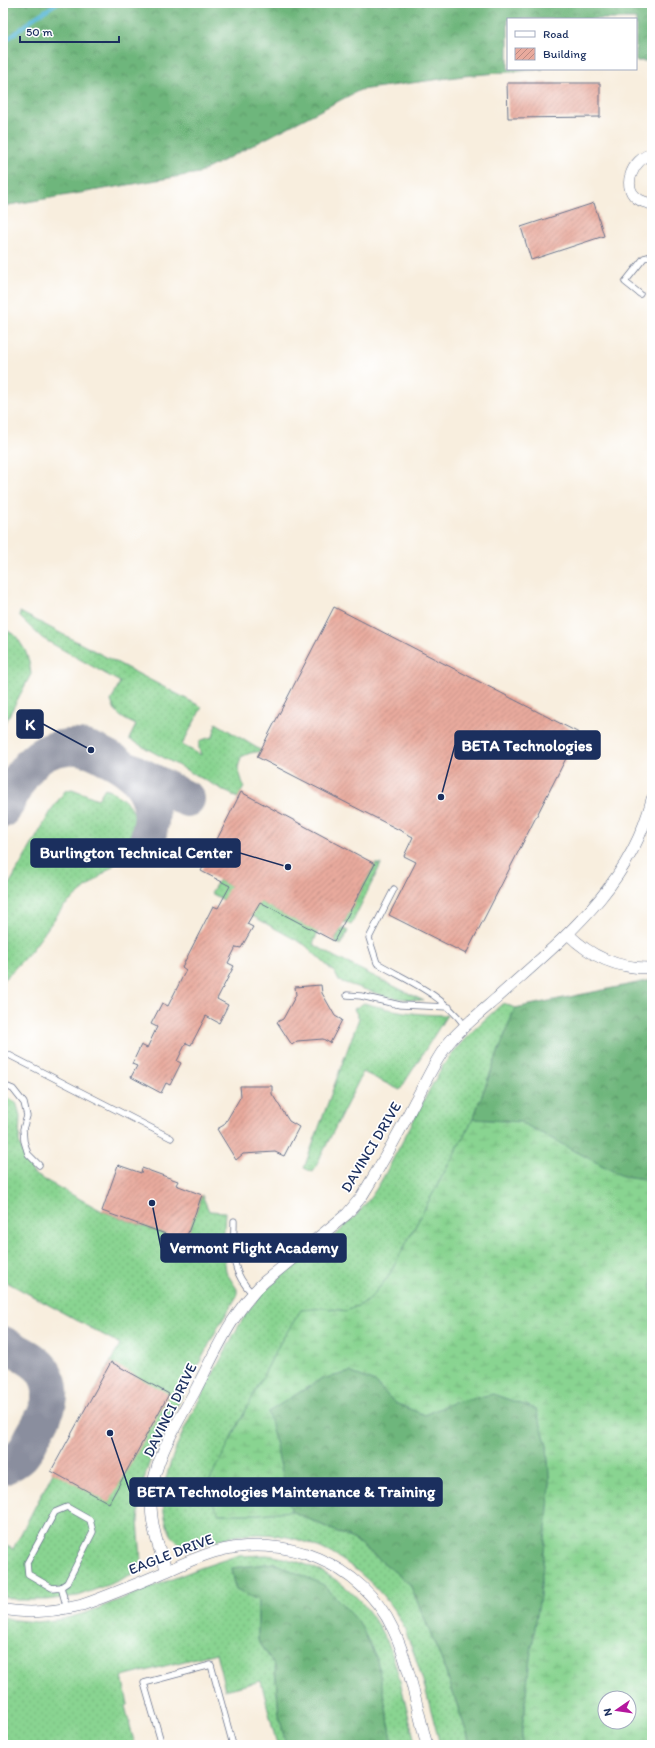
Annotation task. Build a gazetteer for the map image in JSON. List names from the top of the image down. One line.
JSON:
{"streets":{"street":["DAVINCI DRIVE","EAGLE DRIVE"]},"crossings":[["DAVINCI DRIVE","EAGLE DRIVE"]],"places":["K","BETA Technologies","Burlington Technical Center","Vermont Flight Academy","BETA Technologies Maintenance & Training"],"legend":["Road","Building"],"scale_bar":"50 m","north":"left"}
